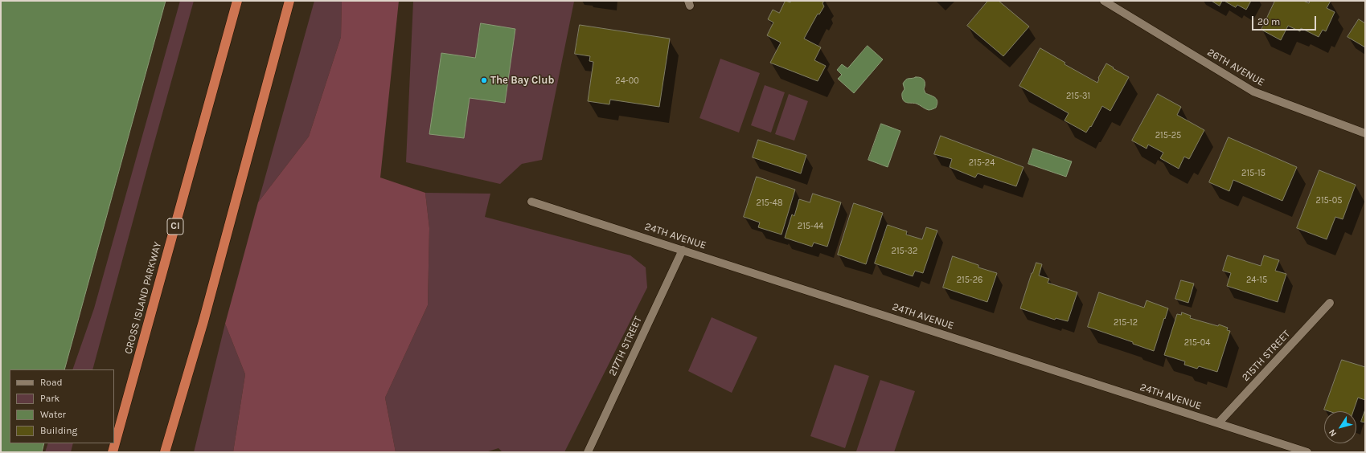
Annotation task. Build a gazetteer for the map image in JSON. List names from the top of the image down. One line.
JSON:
{"streets":{"highway":["CI","CROSS ISLAND PARKWAY"],"street":["26TH AVENUE","24TH AVENUE","217TH STREET","215TH STREET"]},"crossings":[["24TH AVENUE","217TH STREET"],["24TH AVENUE","215TH STREET"]],"places":["The Bay Club"],"house_numbers":["24-00","215-31","215-25","215-24","215-15","215-05","215-48","215-44","215-32","215-26","24-15","215-12","215-04"],"legend":["Road","Park","Water","Building"],"scale_bar":"20 m","north":"bottom left"}
